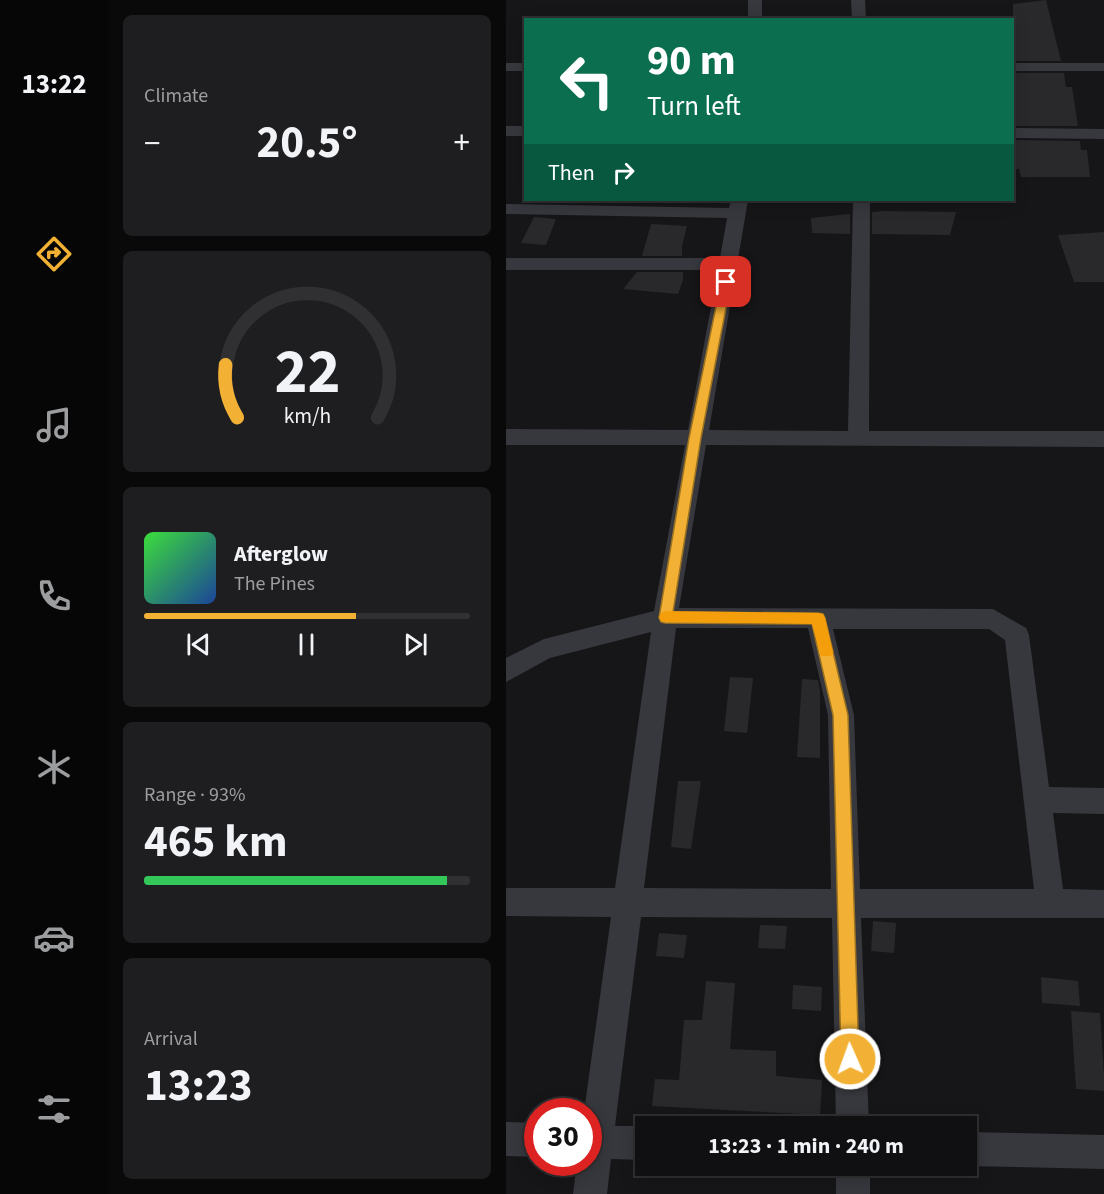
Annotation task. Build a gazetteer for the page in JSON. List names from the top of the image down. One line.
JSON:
{"page":{"tabs":"13:22","tile":["Climate",["Range · 93%","465 km"],["Arrival","13:23"]],"turn":["90 m","Turn left"],"heat":["−","20.5°","+"],"then":"Then","song":["Afterglow","The Pines"],"limit":"30","trip":"13:23 · 1 min · 240 m","gauge":["22","km/h"]}}
